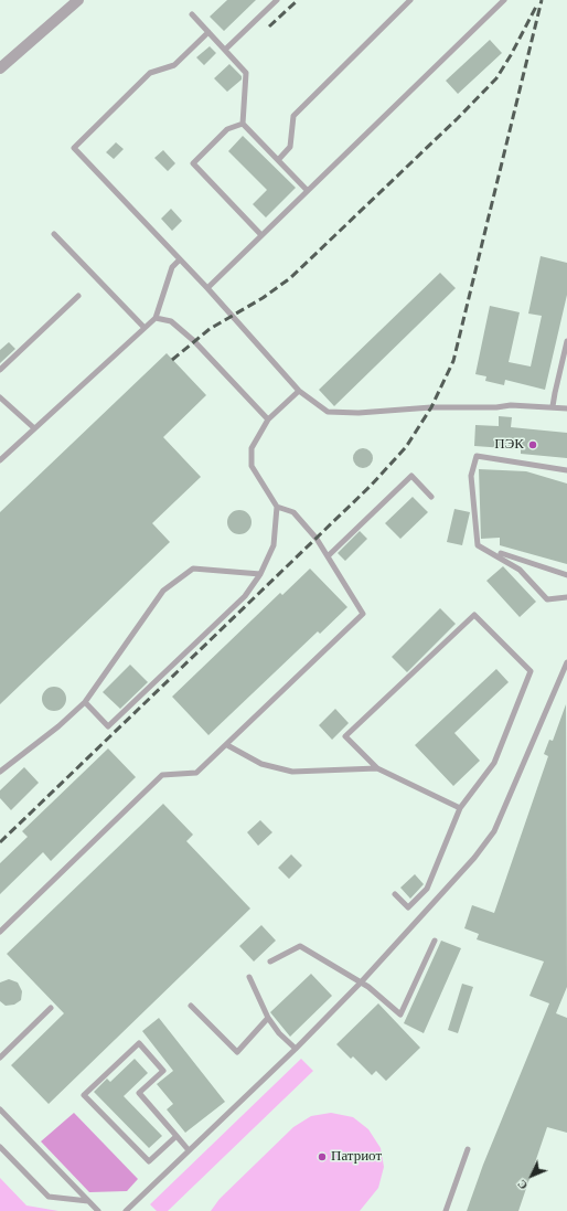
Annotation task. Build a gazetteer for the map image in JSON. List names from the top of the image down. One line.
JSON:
{"places":["ПЭК","Патриот"],"north":"bottom left"}
